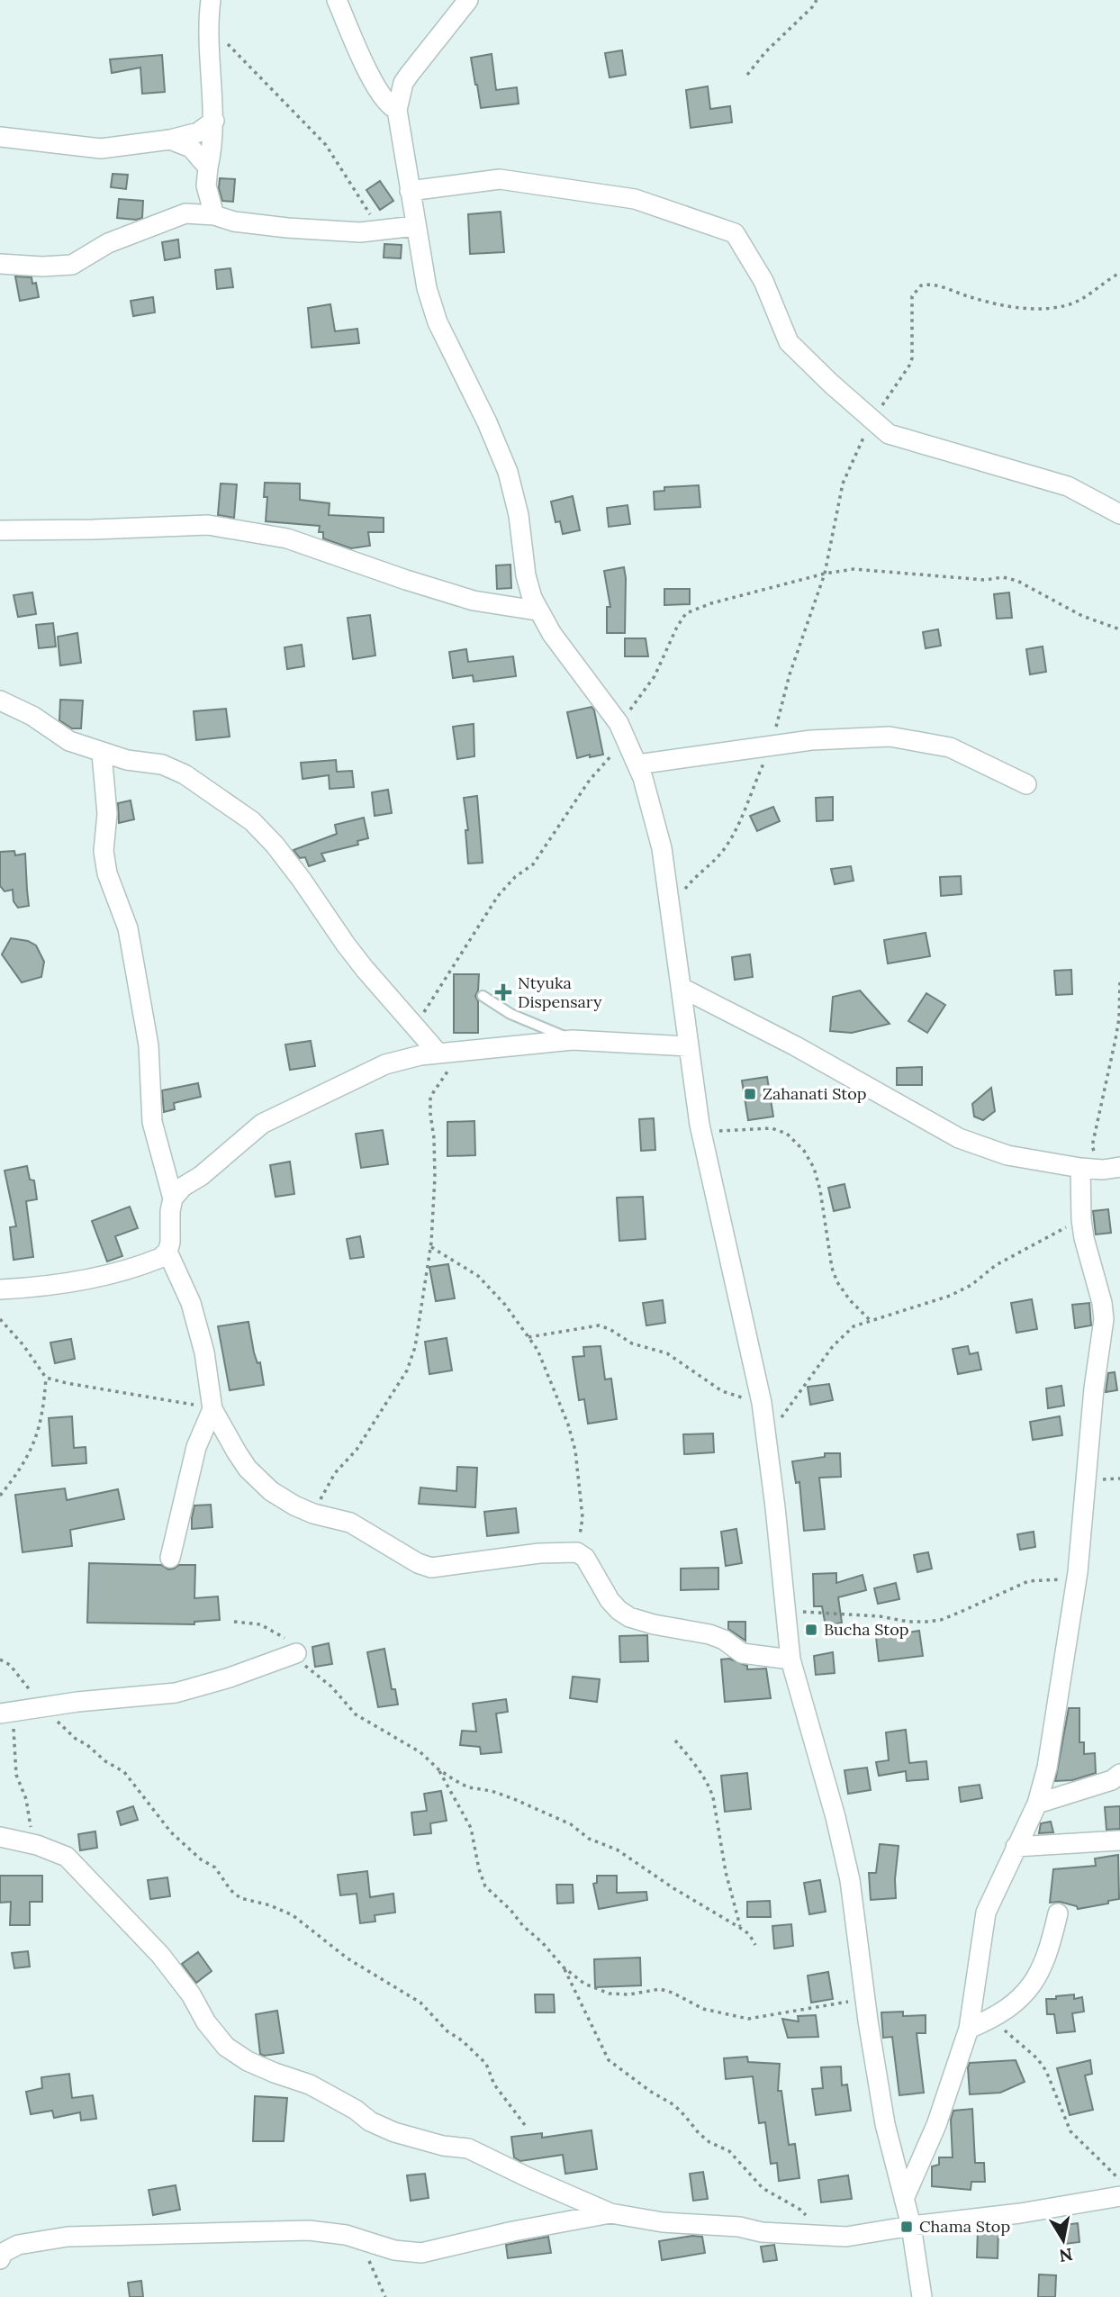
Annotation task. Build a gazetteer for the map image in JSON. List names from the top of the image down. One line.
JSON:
{"places":{"health":["Ntyuka Dispensary"],"transit":["Zahanati Stop","Bucha Stop","Chama Stop"]},"north":"bottom"}
